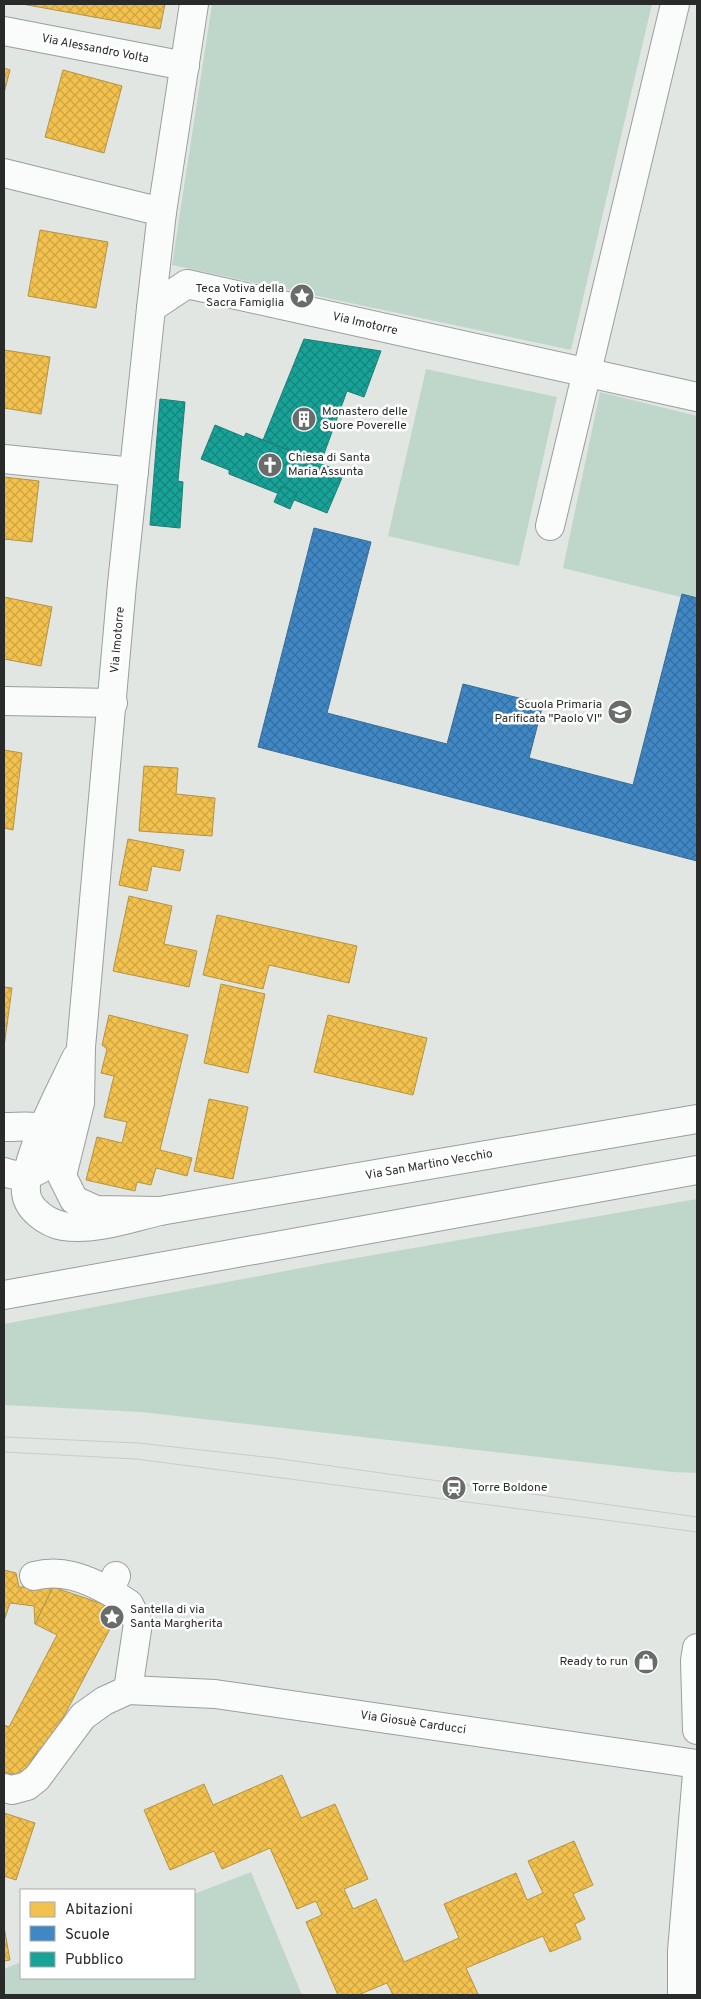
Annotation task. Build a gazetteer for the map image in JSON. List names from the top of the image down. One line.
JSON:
{"streets":{"main road":["Via Alessandro Volta","Via Imotorre","Via San Martino Vecchio","Via Giosuè Carducci"]},"crossings":[["Via Alessandro Volta","Via Imotorre"],["Via Imotorre","Via San Martino Vecchio"]],"places":{"place":["Teca Votiva della Sacra Famiglia","Santella di via Santa Margherita"],"building":["Monastero delle Suore Poverelle"],"church":["Chiesa di Santa Maria Assunta"],"school or university":["Scuola Primaria Parificata \"Paolo VI\""],"station":["Torre Boldone"],"shop":["Ready to run"]},"legend":["Abitazioni","Scuole","Pubblico"]}
